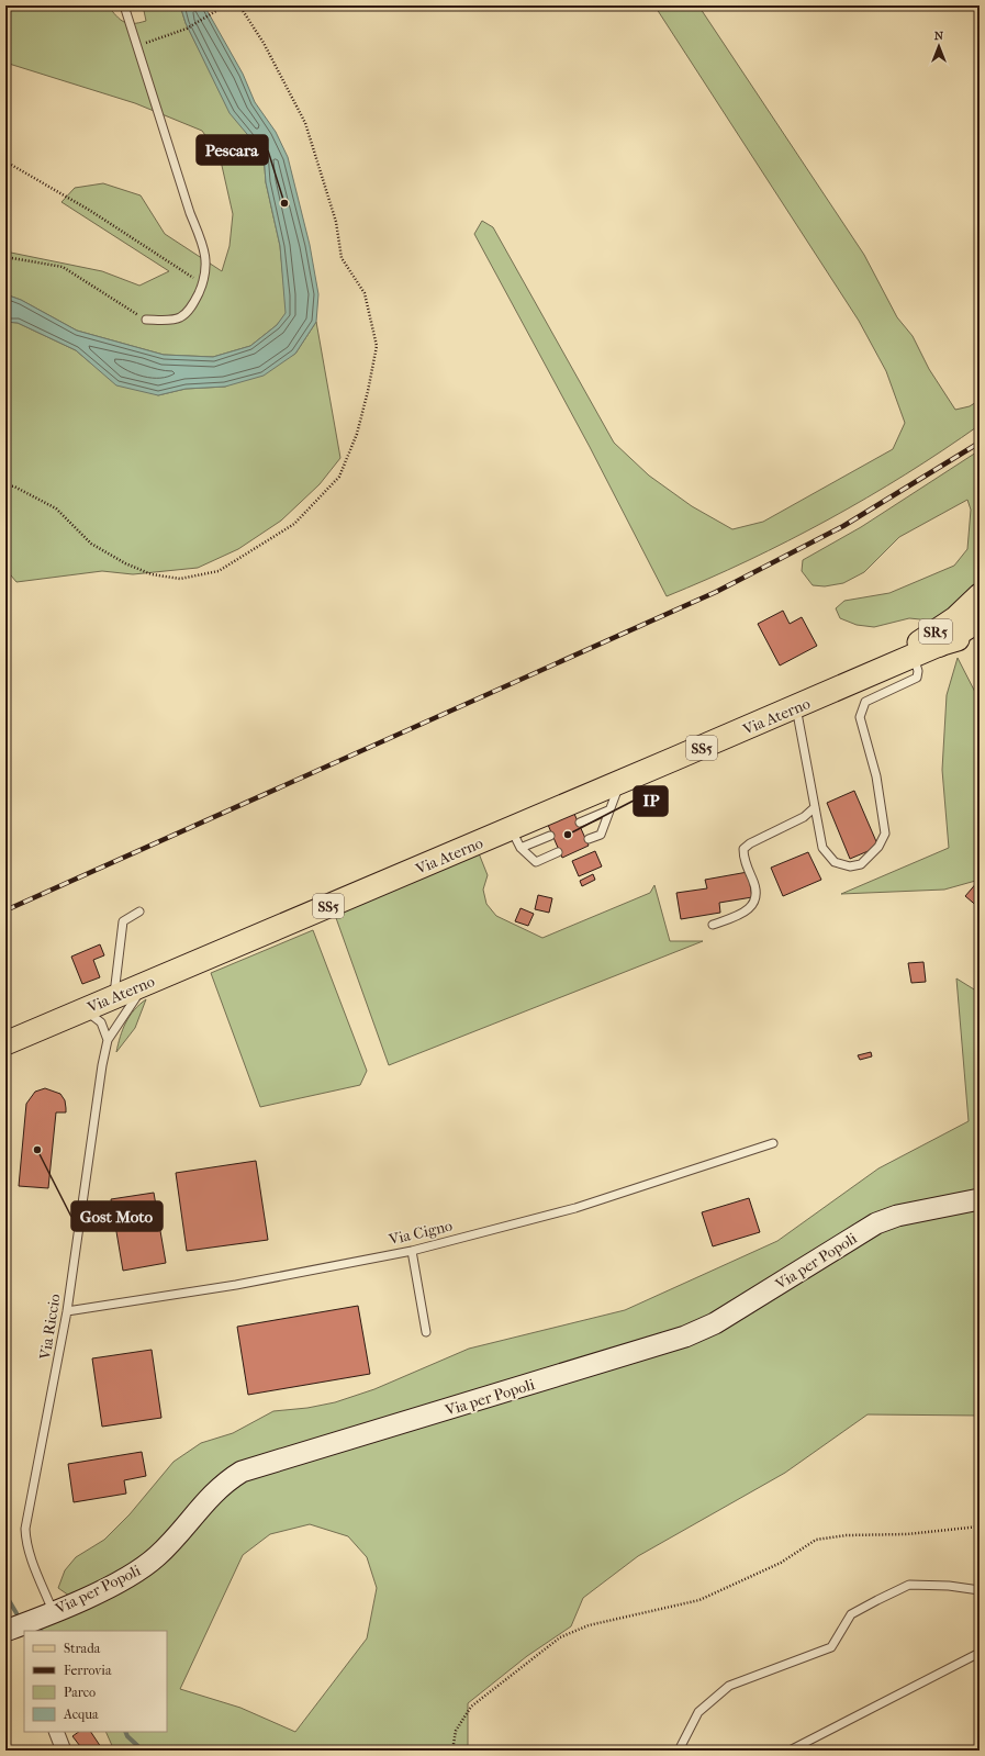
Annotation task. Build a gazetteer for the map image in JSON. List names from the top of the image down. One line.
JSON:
{"streets":{"main road":["SR5","Via Aterno","SS5","Via per Popoli"],"lane":["Via Cigno","Via Riccio"]},"crossings":[["Via Aterno","Via Riccio"],["Via Cigno","Via Riccio"],["Via per Popoli","Via Riccio"]],"places":["Pescara","IP","Gost Moto"],"legend":["Strada","Ferrovia","Parco","Acqua"],"north":"top"}
